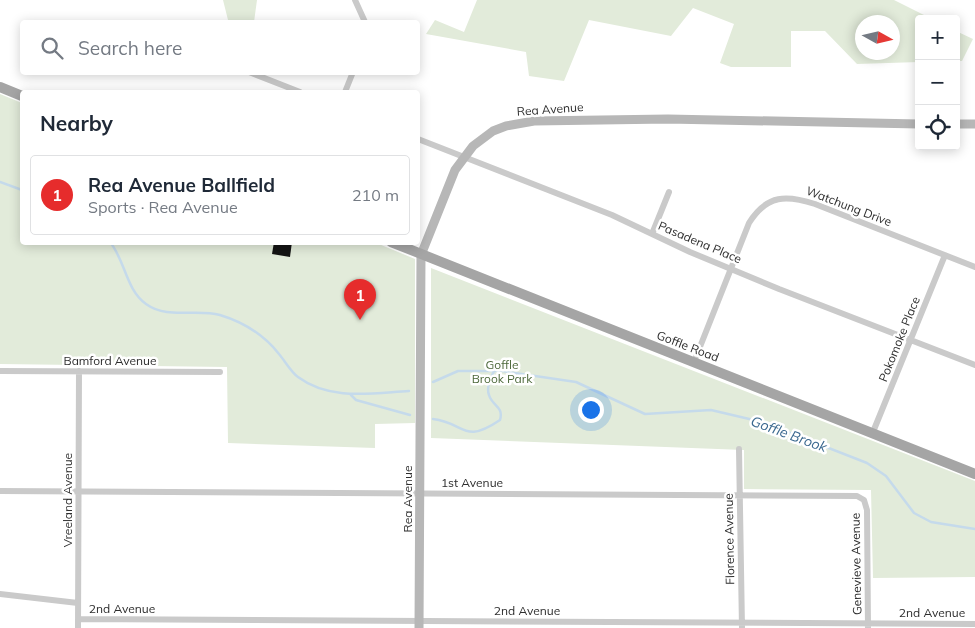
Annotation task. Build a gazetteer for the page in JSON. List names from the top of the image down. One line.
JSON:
{"streets":{"main road":["Goffle Road"],"street":["Rea Avenue","Watchung Drive","Pasadena Place","Pokomoke Place","Bamford Avenue","1st Avenue","Vreeland Avenue","Florence Avenue","Genevieve Avenue","2nd Avenue"]},"crossings":[["Rea Avenue","Pasadena Place"],["Rea Avenue","Goffle Road"],["Rea Avenue","1st Avenue"],["Rea Avenue","2nd Avenue"],["Watchung Drive","Pasadena Place"],["Watchung Drive","Pokomoke Place"],["Watchung Drive","Goffle Road"],["Pasadena Place","Pokomoke Place"],["Pokomoke Place","Goffle Road"],["Bamford Avenue","Vreeland Avenue"],["1st Avenue","Vreeland Avenue"],["1st Avenue","Florence Avenue"],["1st Avenue","Genevieve Avenue"],["Vreeland Avenue","2nd Avenue"],["Florence Avenue","2nd Avenue"],["Genevieve Avenue","2nd Avenue"]],"water":["Goffle Brook"],"parks":["Goffle Brook Park"],"north":"right","page":{"map_buttons":["+","−"],"search":"Search here","heading":"Nearby","list":[{"mark":"1","name":"Rea Avenue Ballfield","note":"Sports · Rea Avenue","value":"210 m"}],"pins":"1"}}
